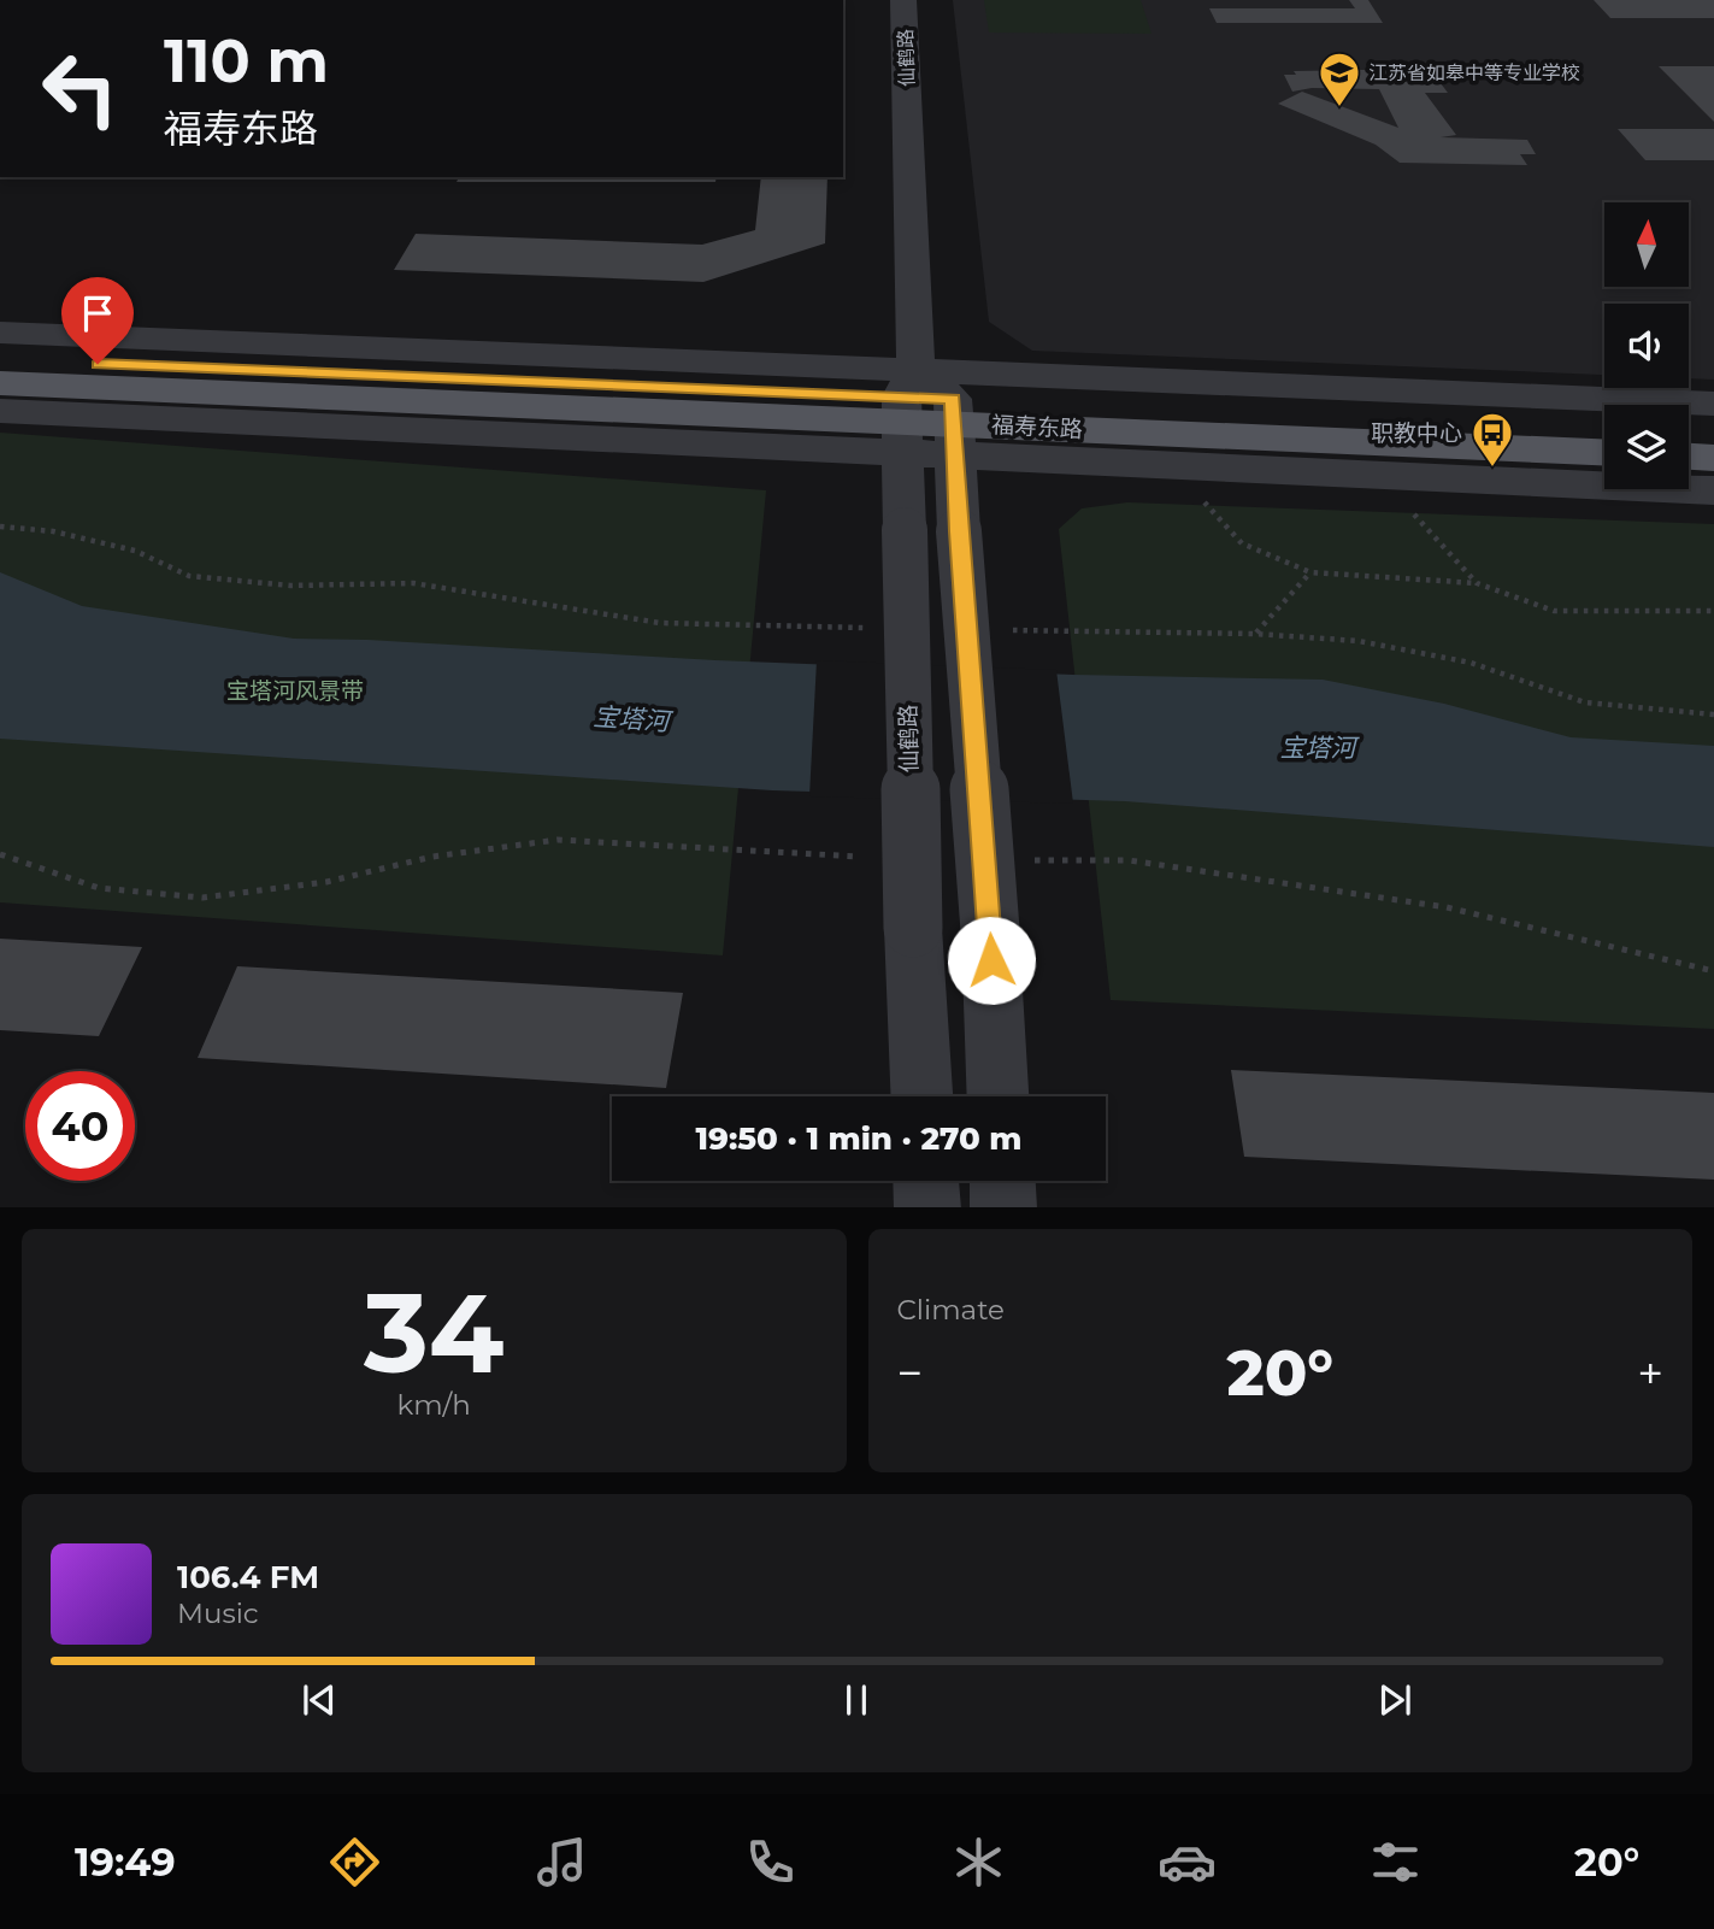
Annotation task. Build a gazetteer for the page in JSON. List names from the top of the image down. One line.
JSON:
{"streets":{"main road":["福寿东路"],"street":["仙鹤路"]},"water":["宝塔河"],"parks":["宝塔河风景带"],"places":{"school or university":["江苏省如皋中等专业学校"],"bus stop":["职教中心"]},"north":"top","page":{"turn":["110 m","福寿东路"],"limit":"40","trip":"19:50 · 1 min · 270 m","tile":[["34","km/h"],"Climate"],"heat":["−","20°","+"],"song":["106.4 FM","Music"],"tabs":["19:49","20°"]}}
